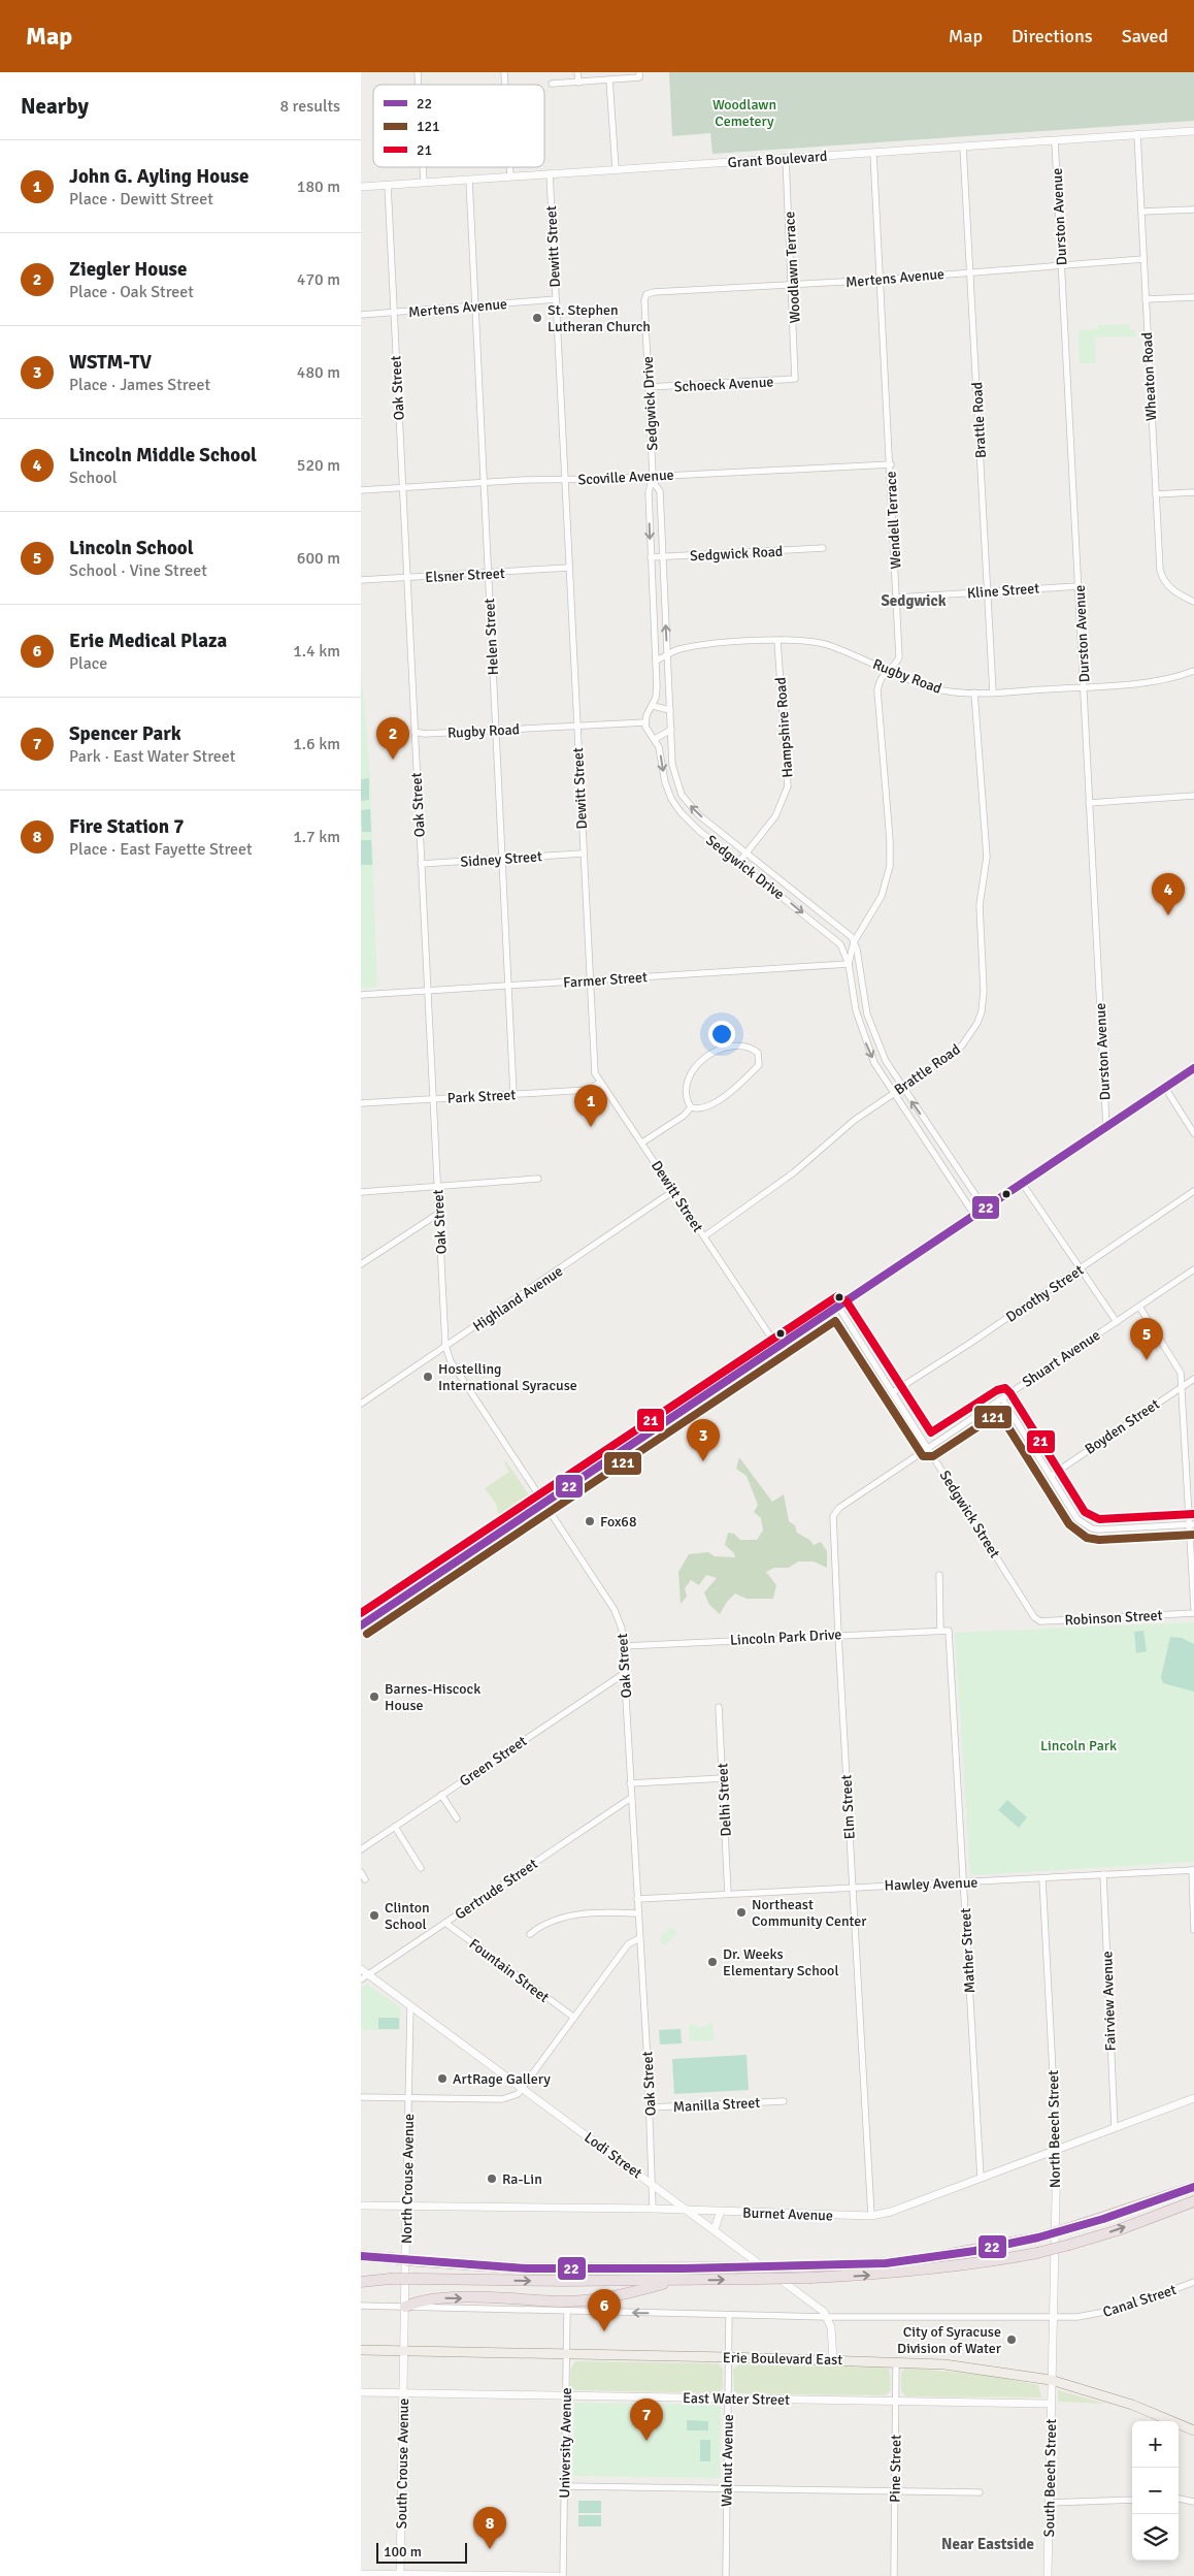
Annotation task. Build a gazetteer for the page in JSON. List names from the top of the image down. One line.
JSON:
{"streets":{"main road":["Erie Boulevard East"],"street":["Grant Boulevard","Durston Avenue","Dewitt Street","Woodlawn Terrace","Mertens Avenue","Wheaton Road","Schoeck Avenue","Oak Street","Sedgwick Drive","Brattle Road","Scoville Avenue","Wendell Terrace","Sedgwick Road","Elsner Street","Kline Street","Helen Street","Rugby Road","Hampshire Road","Sidney Street","Farmer Street","Park Street","Dorothy Street","Highland Avenue","Shuart Avenue","Boyden Street","Sedgwick Street","Robinson Street","Lincoln Park Drive","Green Street","Delhi Street","Elm Street","Hawley Avenue","Gertrude Street","Mather Street","Fountain Street","Fairview Avenue","Manilla Street","North Beech Street","Lodi Street","North Crouse Avenue","Burnet Avenue","Canal Street","East Water Street","University Avenue","Walnut Avenue","South Crouse Avenue","Pine Street","South Beech Street"]},"crossings":[["Grant Boulevard","Durston Avenue"],["Grant Boulevard","Dewitt Street"],["Grant Boulevard","Woodlawn Terrace"],["Grant Boulevard","Wheaton Road"],["Grant Boulevard","Oak Street"],["Grant Boulevard","Brattle Road"],["Grant Boulevard","Wendell Terrace"],["Grant Boulevard","Helen Street"],["Durston Avenue","Mertens Avenue"],["Durston Avenue","Kline Street"],["Durston Avenue","Rugby Road"],["Dewitt Street","Mertens Avenue"],["Dewitt Street","Brattle Road"],["Dewitt Street","Scoville Avenue"],["Dewitt Street","Elsner Street"],["Dewitt Street","Rugby Road"],["Dewitt Street","Sidney Street"],["Dewitt Street","Farmer Street"],["Dewitt Street","Park Street"],["Dewitt Street","Highland Avenue"],["Woodlawn Terrace","Mertens Avenue"],["Woodlawn Terrace","Schoeck Avenue"],["Mertens Avenue","Wheaton Road"],["Mertens Avenue","Oak Street"],["Mertens Avenue","Sedgwick Drive"],["Mertens Avenue","Brattle Road"],["Mertens Avenue","Wendell Terrace"],["Mertens Avenue","Helen Street"],["Schoeck Avenue","Sedgwick Drive"],["Oak Street","Scoville Avenue"],["Oak Street","Elsner Street"],["Oak Street","Rugby Road"],["Oak Street","Sidney Street"],["Oak Street","Farmer Street"],["Oak Street","Park Street"],["Oak Street","Highland Avenue"],["Oak Street","Lincoln Park Drive"],["Oak Street","Green Street"],["Oak Street","Hawley Avenue"],["Oak Street","Gertrude Street"],["Oak Street","Manilla Street"],["Oak Street","Lodi Street"],["Oak Street","Burnet Avenue"],["Sedgwick Drive","Brattle Road"],["Sedgwick Drive","Scoville Avenue"],["Sedgwick Drive","Wendell Terrace"],["Sedgwick Drive","Sedgwick Road"],["Sedgwick Drive","Rugby Road"],["Sedgwick Drive","Hampshire Road"],["Sedgwick Drive","Farmer Street"],["Brattle Road","Kline Street"],["Brattle Road","Rugby Road"],["Scoville Avenue","Wendell Terrace"],["Scoville Avenue","Helen Street"],["Wendell Terrace","Kline Street"],["Wendell Terrace","Rugby Road"],["Wendell Terrace","Farmer Street"],["Elsner Street","Helen Street"],["Helen Street","Rugby Road"],["Helen Street","Sidney Street"],["Helen Street","Farmer Street"],["Helen Street","Park Street"],["Rugby Road","Hampshire Road"],["Dorothy Street","Sedgwick Street"],["Shuart Avenue","Sedgwick Street"],["Shuart Avenue","Elm Street"],["Sedgwick Street","Robinson Street"],["Sedgwick Street","Elm Street"],["Lincoln Park Drive","Elm Street"],["Lincoln Park Drive","Mather Street"],["Delhi Street","Hawley Avenue"],["Elm Street","Hawley Avenue"],["Elm Street","Burnet Avenue"],["Hawley Avenue","Mather Street"],["Hawley Avenue","Fairview Avenue"],["Hawley Avenue","North Beech Street"],["Gertrude Street","Fountain Street"],["Gertrude Street","Lodi Street"],["Mather Street","Burnet Avenue"],["Fairview Avenue","Burnet Avenue"],["North Beech Street","Burnet Avenue"],["North Beech Street","Canal Street"],["North Beech Street","Erie Boulevard East"],["North Beech Street","South Beech Street"],["Lodi Street","North Crouse Avenue"],["Lodi Street","Burnet Avenue"],["Lodi Street","Canal Street"],["North Crouse Avenue","Burnet Avenue"],["North Crouse Avenue","Canal Street"],["North Crouse Avenue","Erie Boulevard East"],["North Crouse Avenue","South Crouse Avenue"],["Canal Street","University Avenue"],["Canal Street","Walnut Avenue"],["Erie Boulevard East","University Avenue"],["Erie Boulevard East","Walnut Avenue"],["Erie Boulevard East","South Crouse Avenue"],["Erie Boulevard East","Pine Street"],["Erie Boulevard East","South Beech Street"],["East Water Street","University Avenue"],["East Water Street","Walnut Avenue"],["East Water Street","South Crouse Avenue"],["East Water Street","Pine Street"],["East Water Street","South Beech Street"]],"districts":["Sedgwick","Near Eastside"],"parks":["Woodlawn Cemetery","Lincoln Park"],"places":["St. Stephen Lutheran Church","Hostelling International Syracuse","Fox68","Barnes-Hiscock House","Northeast Community Center","Clinton School","Dr. Weeks Elementary School","ArtRage Gallery","Ra-Lin","City of Syracuse Division of Water"],"lines":["transit line 22","transit line 21","transit line 121"],"legend":["22","121","21"],"scale_bar":"100 m","page":{"header":"Map","nav":["Map","Directions","Saved"],"heading":["Nearby","8 results"],"list":[{"mark":"1","name":"John G. Ayling House","note":"Place · Dewitt Street","value":"180 m"},{"mark":"2","name":"Ziegler House","note":"Place · Oak Street","value":"470 m"},{"mark":"3","name":"WSTM-TV","note":"Place · James Street","value":"480 m"},{"mark":"4","name":"Lincoln Middle School","note":"School","value":"520 m"},{"mark":"5","name":"Lincoln School","note":"School · Vine Street","value":"600 m"},{"mark":"6","name":"Erie Medical Plaza","note":"Place","value":"1.4 km"},{"mark":"7","name":"Spencer Park","note":"Park · East Water Street","value":"1.6 km"},{"mark":"8","name":"Fire Station 7","note":"Place · East Fayette Street","value":"1.7 km"}],"pins":["2","4","1","5","3","6","7","8"],"map_buttons":["+","−"],"scale":"100 m"}}
